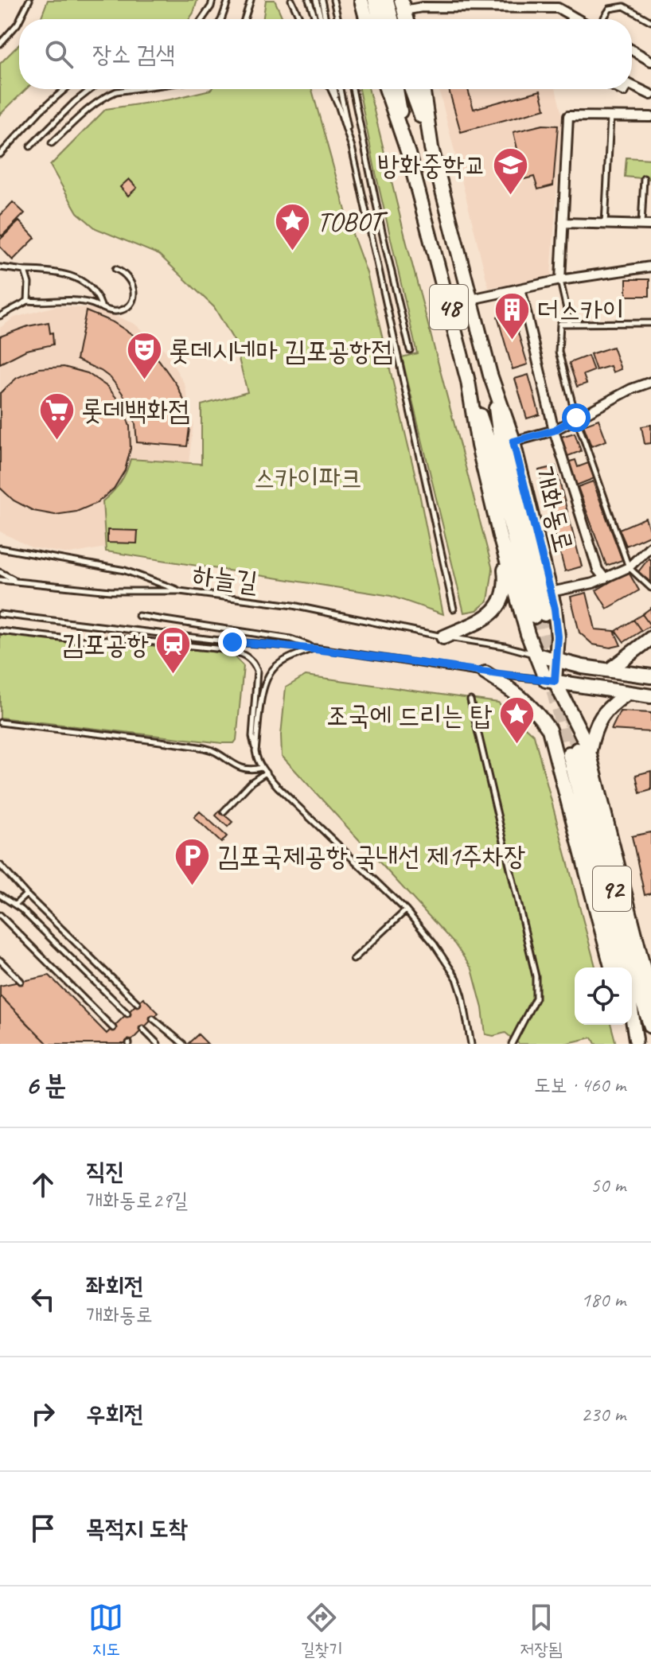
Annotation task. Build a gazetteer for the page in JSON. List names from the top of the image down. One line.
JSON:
{"streets":{"main road":["48","개화동로","92"],"lane":["하늘길"]},"crossings":[["개화동로","하늘길"],["개화동로","92"]],"parks":["스카이파크"],"places":{"school or university":["방화중학교"],"place":["TOBOT","조국에 드리는 탑"],"building":["더스카이"],"theatre":["롯데시네마 김포공항점"],"supermarket":["롯데백화점"],"station":["김포공항"],"parking":["김포국제공항 국내선 제1주차장"]},"page":{"search":"장소 검색","heading":["6 분","도보 · 460 m"],"list":[["직진","개화동로29길","50 m"],["좌회전","개화동로","180 m"],["우회전","230 m"],"목적지 도착"],"nav":["지도","길찾기","저장됨"]}}
